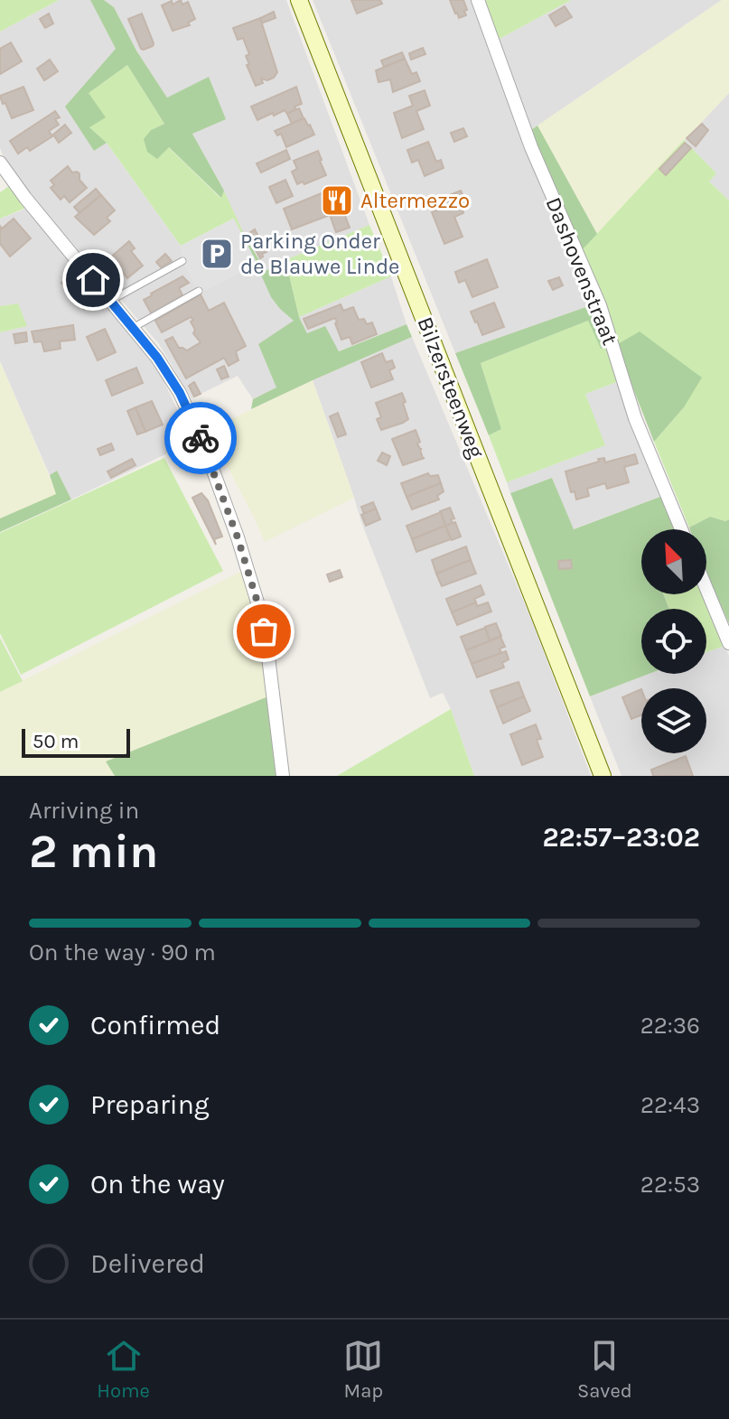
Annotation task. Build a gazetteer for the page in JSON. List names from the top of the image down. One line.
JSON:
{"streets":{"main road":["Bilzersteenweg"],"street":["Dashovenstraat"]},"places":{"restaurant":["Altermezzo"],"parking":["Parking Onder de Blauwe Linde"]},"scale_bar":"50 m","north":"top left","page":{"scale":"50 m","heading":["2 min","Arriving in","22:57–23:02"],"bar":"On the way · 90 m","list":[["Confirmed","22:36"],["Preparing","22:43"],["On the way","22:53"],"Delivered"],"tabs":["Home","Map","Saved"]}}
